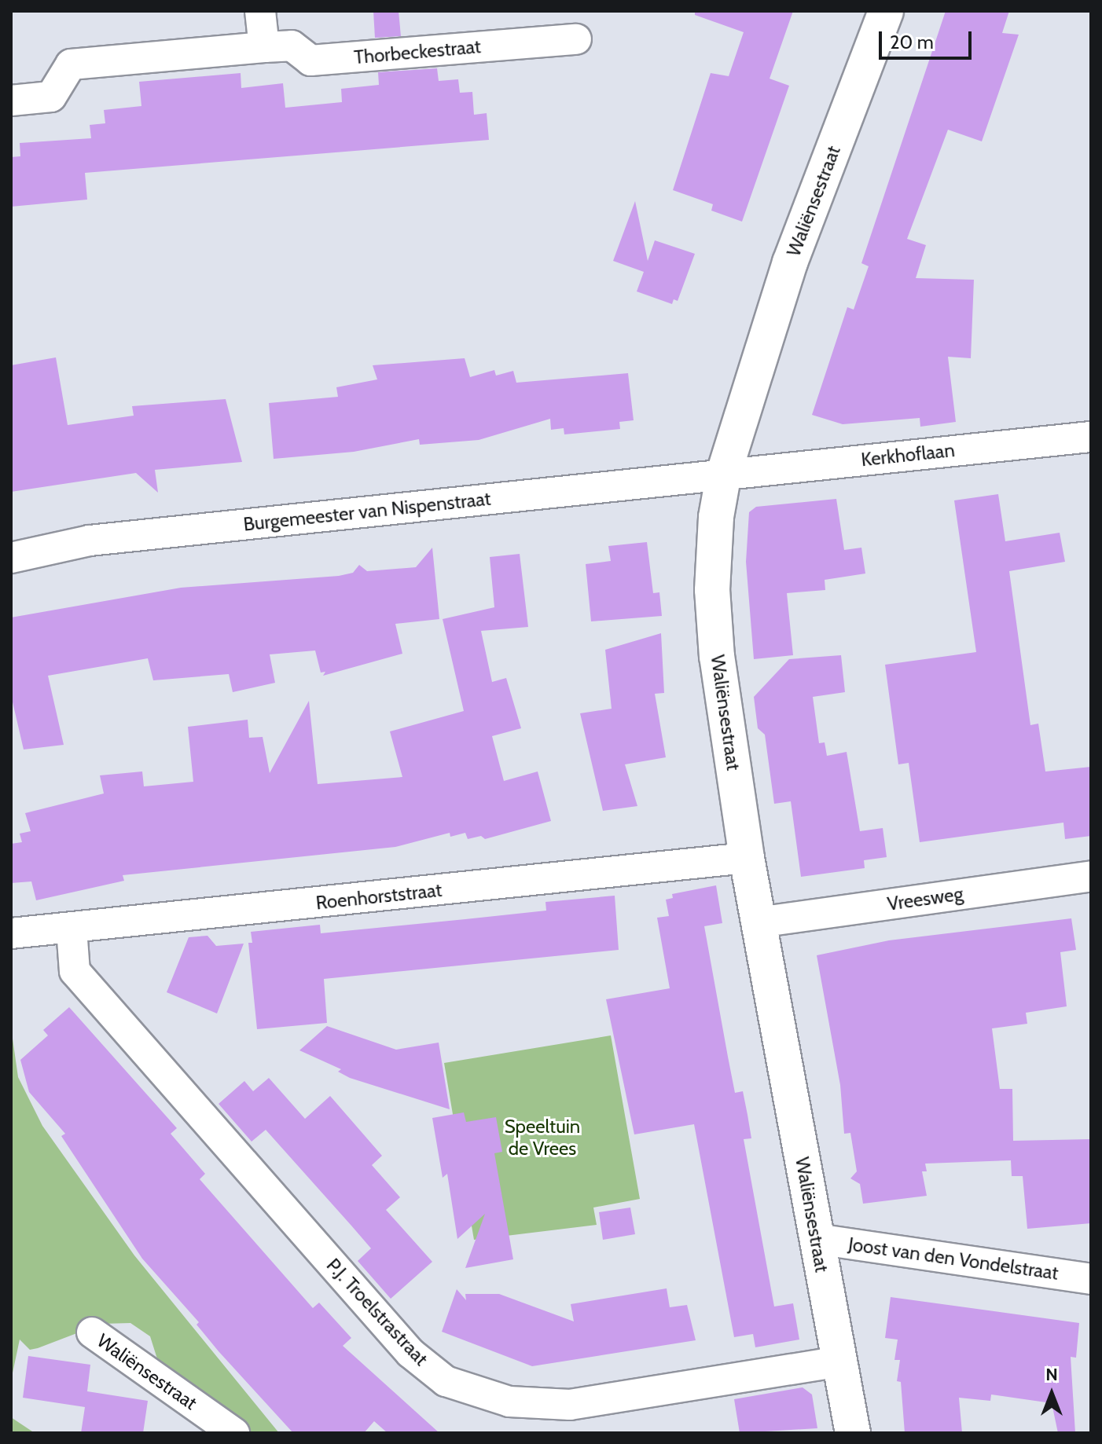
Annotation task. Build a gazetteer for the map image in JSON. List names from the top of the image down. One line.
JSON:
{"streets":{"street":["Thorbeckestraat","Waliënsestraat","Kerkhoflaan","Burgemeester van Nispenstraat","Roenhorststraat","Vreesweg","Joost van den Vondelstraat","P.J. Troelstrastraat"]},"crossings":[["Waliënsestraat","Kerkhoflaan"],["Waliënsestraat","Burgemeester van Nispenstraat"],["Waliënsestraat","Roenhorststraat"],["Waliënsestraat","Vreesweg"],["Waliënsestraat","Joost van den Vondelstraat"],["Waliënsestraat","P.J. Troelstrastraat"],["Kerkhoflaan","Burgemeester van Nispenstraat"],["Roenhorststraat","P.J. Troelstrastraat"]],"parks":["Speeltuin de Vrees"],"scale_bar":"20 m","north":"top"}
